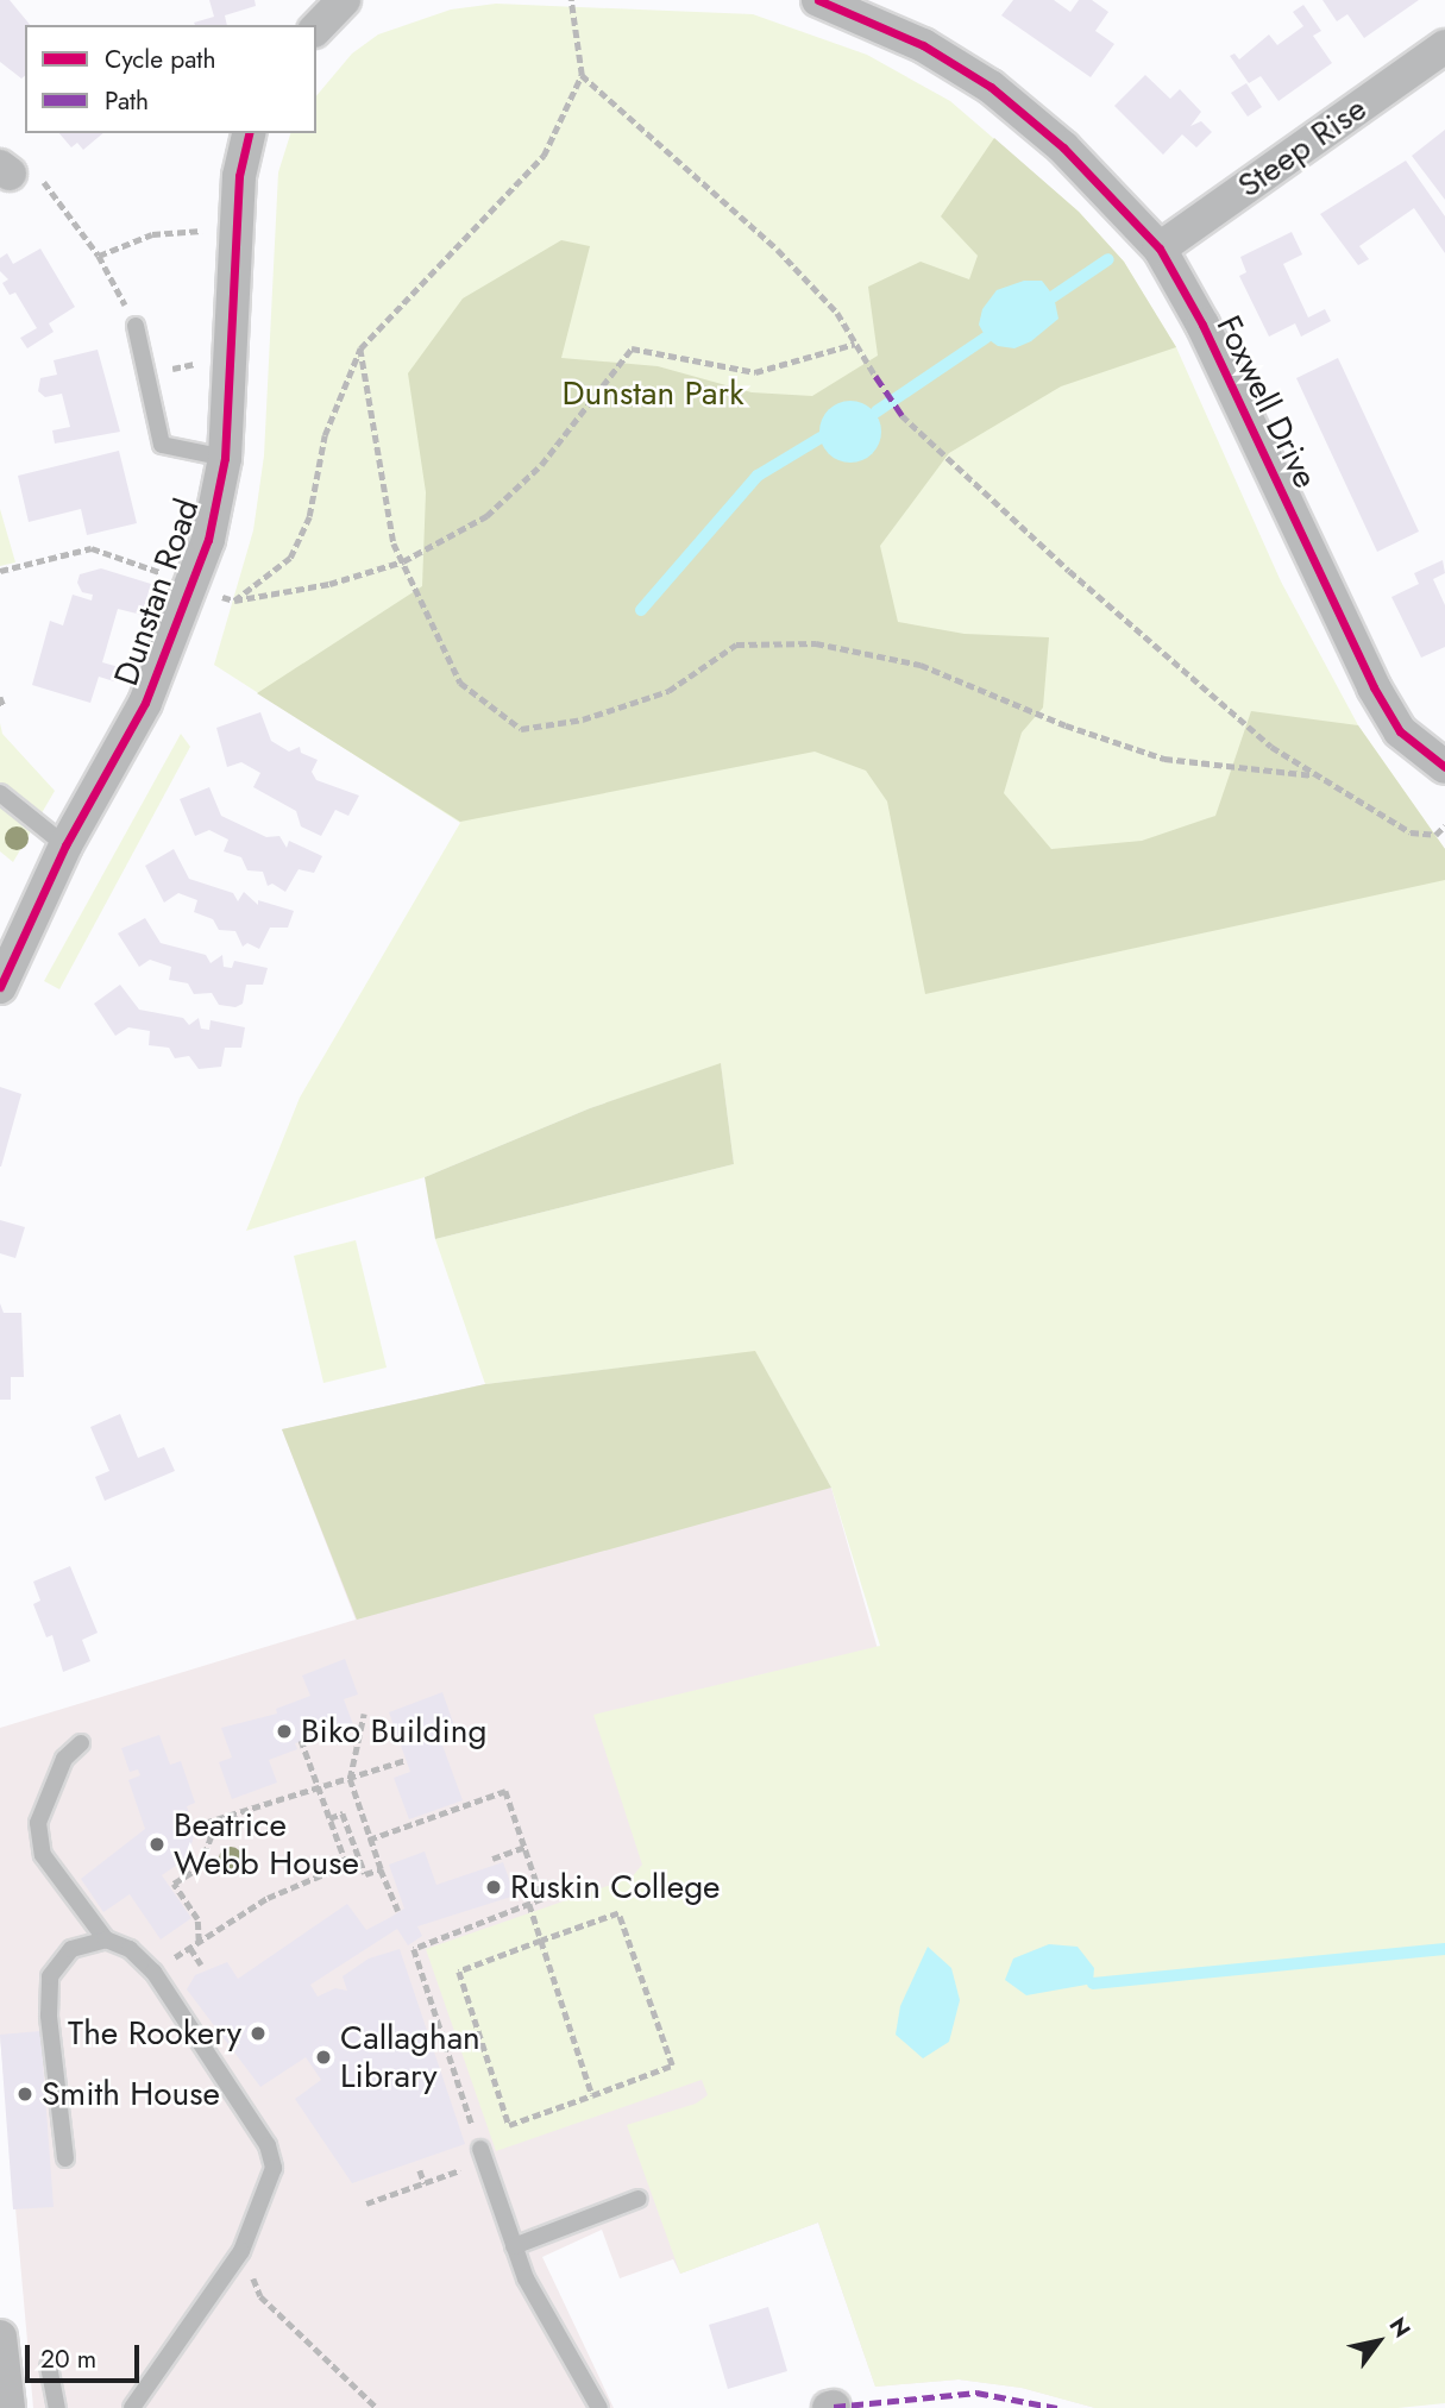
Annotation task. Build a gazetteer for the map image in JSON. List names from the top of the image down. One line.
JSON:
{"streets":{"street":["Steep Rise","Foxwell Drive","Dunstan Road"]},"crossings":[["Steep Rise","Foxwell Drive"]],"parks":["Dunstan Park"],"places":["Biko Building","Beatrice Webb House","Ruskin College","The Rookery","Callaghan Library","Smith House"],"legend":["Cycle path","Path"],"scale_bar":"20 m","north":"top right"}
